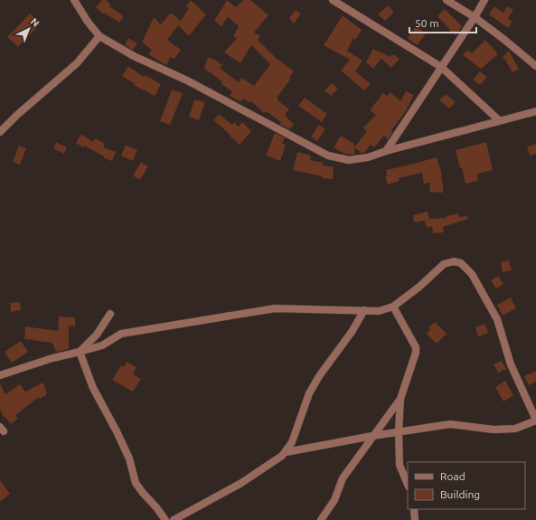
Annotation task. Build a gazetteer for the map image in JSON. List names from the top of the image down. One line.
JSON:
{"legend":["Road","Building"],"scale_bar":"50 m","north":"top right"}
